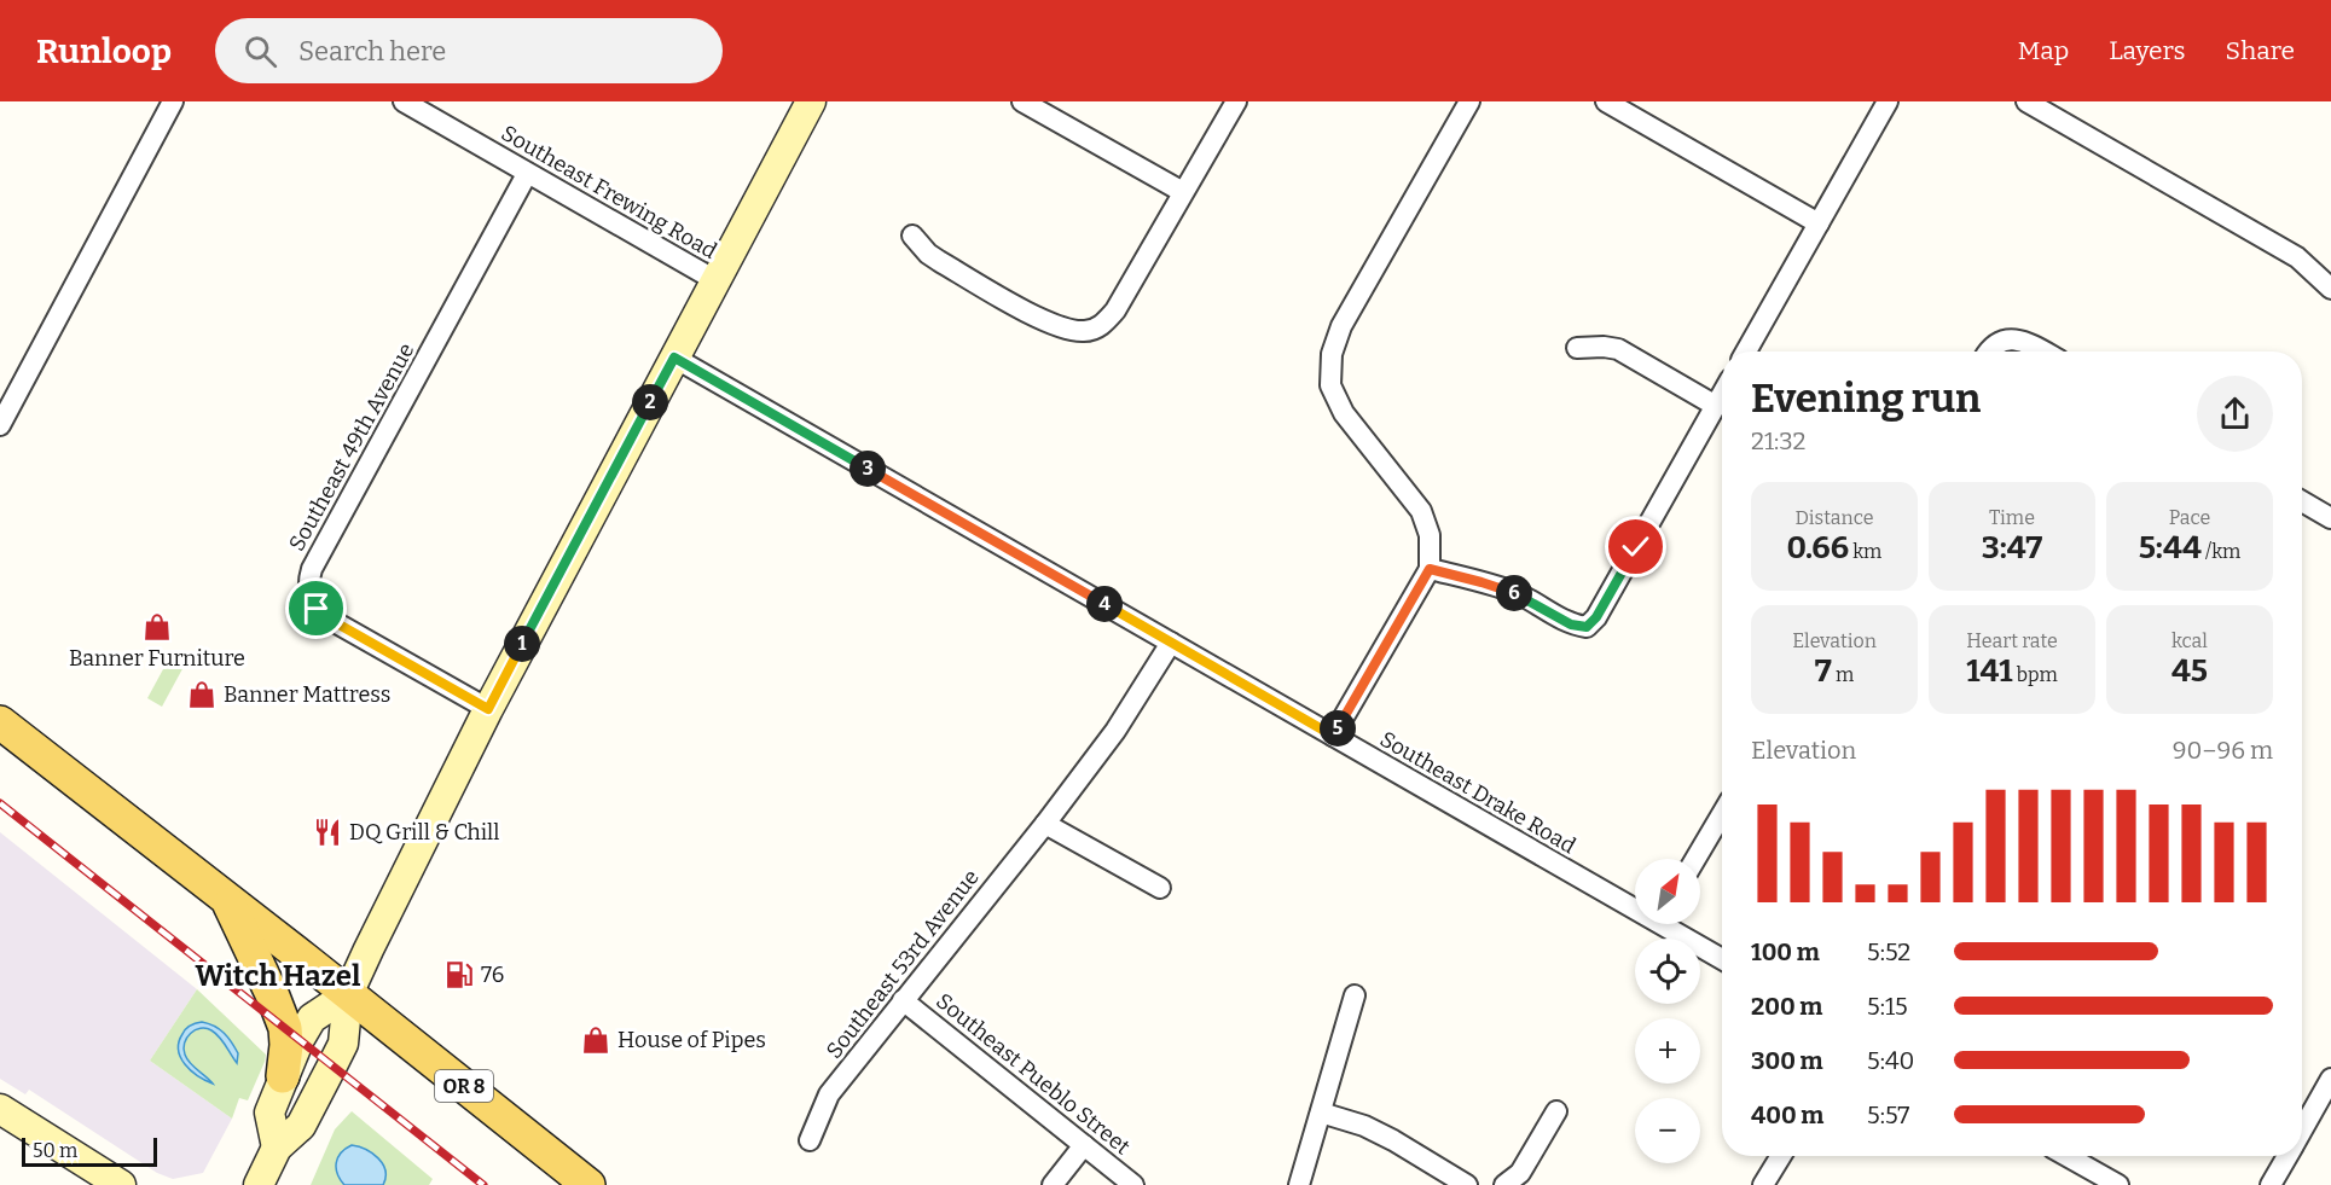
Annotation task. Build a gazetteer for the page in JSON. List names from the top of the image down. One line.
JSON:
{"streets":{"main road":["OR 8"],"street":["Southeast Frewing Road","Southeast 49th Avenue","Southeast Drake Road","Southeast 53rd Avenue","Southeast Pueblo Street"]},"crossings":[["Southeast Frewing Road","Southeast 49th Avenue"],["Southeast Drake Road","Southeast 53rd Avenue"],["Southeast 53rd Avenue","Southeast Pueblo Street"]],"districts":["Witch Hazel"],"places":{"shop":["Banner Furniture","Banner Mattress","House of Pipes"],"restaurant":["DQ Grill & Chill"],"fuel station":["76"]},"scale_bar":"50 m","north":"top right","page":{"header":"Runloop","search":"Search here","nav":["Map","Layers","Share"],"heading":["Evening run","21:32"],"pins":["2","3","6","4","1","5"],"stats":[["Distance","0.66 km"],["Time","3:47"],["Pace","5:44 /km"],["Elevation","7 m"],["Heart rate","141 bpm"],["kcal","45"]],"chart":["Elevation","90–96 m"],"map_buttons":["+","−"],"list":[{"name":"100 m","note":"5:52"},{"name":"200 m","note":"5:15"},{"name":"300 m","note":"5:40"},{"name":"400 m","note":"5:57"}],"scale":"50 m"}}
